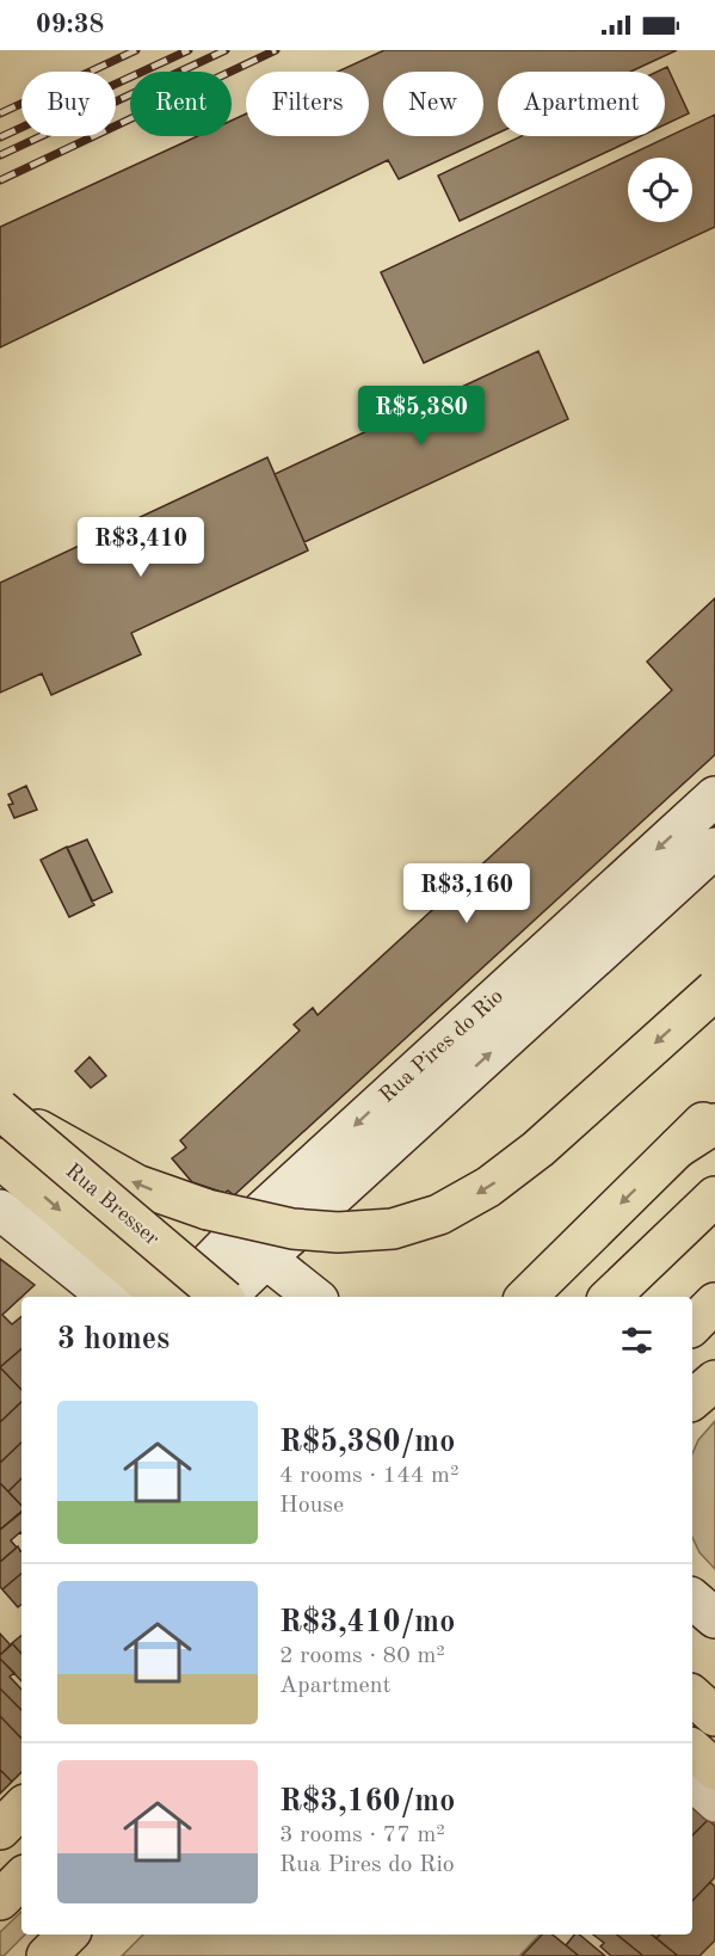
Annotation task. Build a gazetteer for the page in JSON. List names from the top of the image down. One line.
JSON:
{"streets":{"main road":["Rua Bresser"],"street":["Rua Pires do Rio"]},"page":{"status":"09:38","chip":["Buy","Rent","Filters","New","Apartment"],"price":["R$5,380","R$3,410","R$3,160"],"heading":"3 homes","list":[{"name":"R$5,380/mo","note":"4 rooms · 144 m² · House"},{"name":"R$3,410/mo","note":"2 rooms · 80 m² · Apartment"},{"name":"R$3,160/mo","note":"3 rooms · 77 m² · Rua Pires do Rio"}]}}
